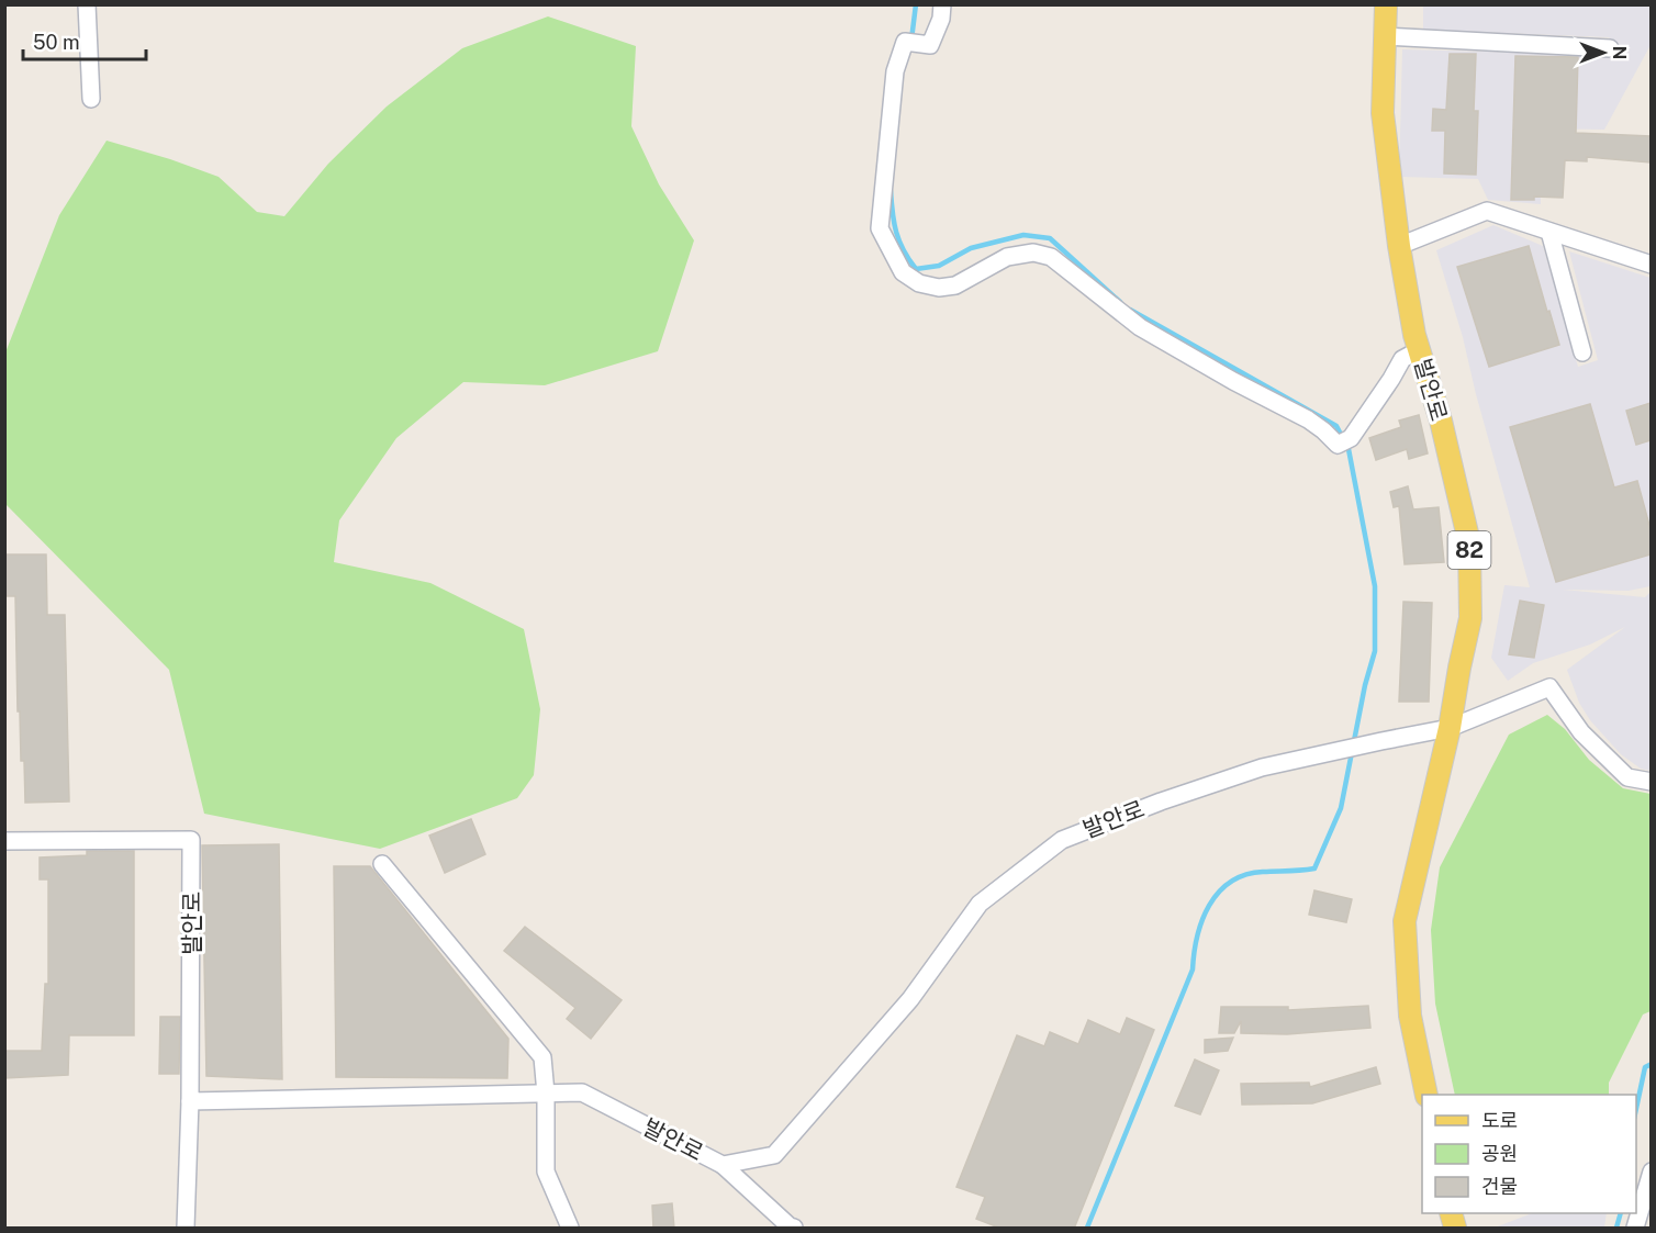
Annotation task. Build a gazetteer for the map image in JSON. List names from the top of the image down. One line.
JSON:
{"streets":{"main road":["발안로","82"]},"legend":["도로","공원","건물"],"scale_bar":"50 m","north":"right"}
